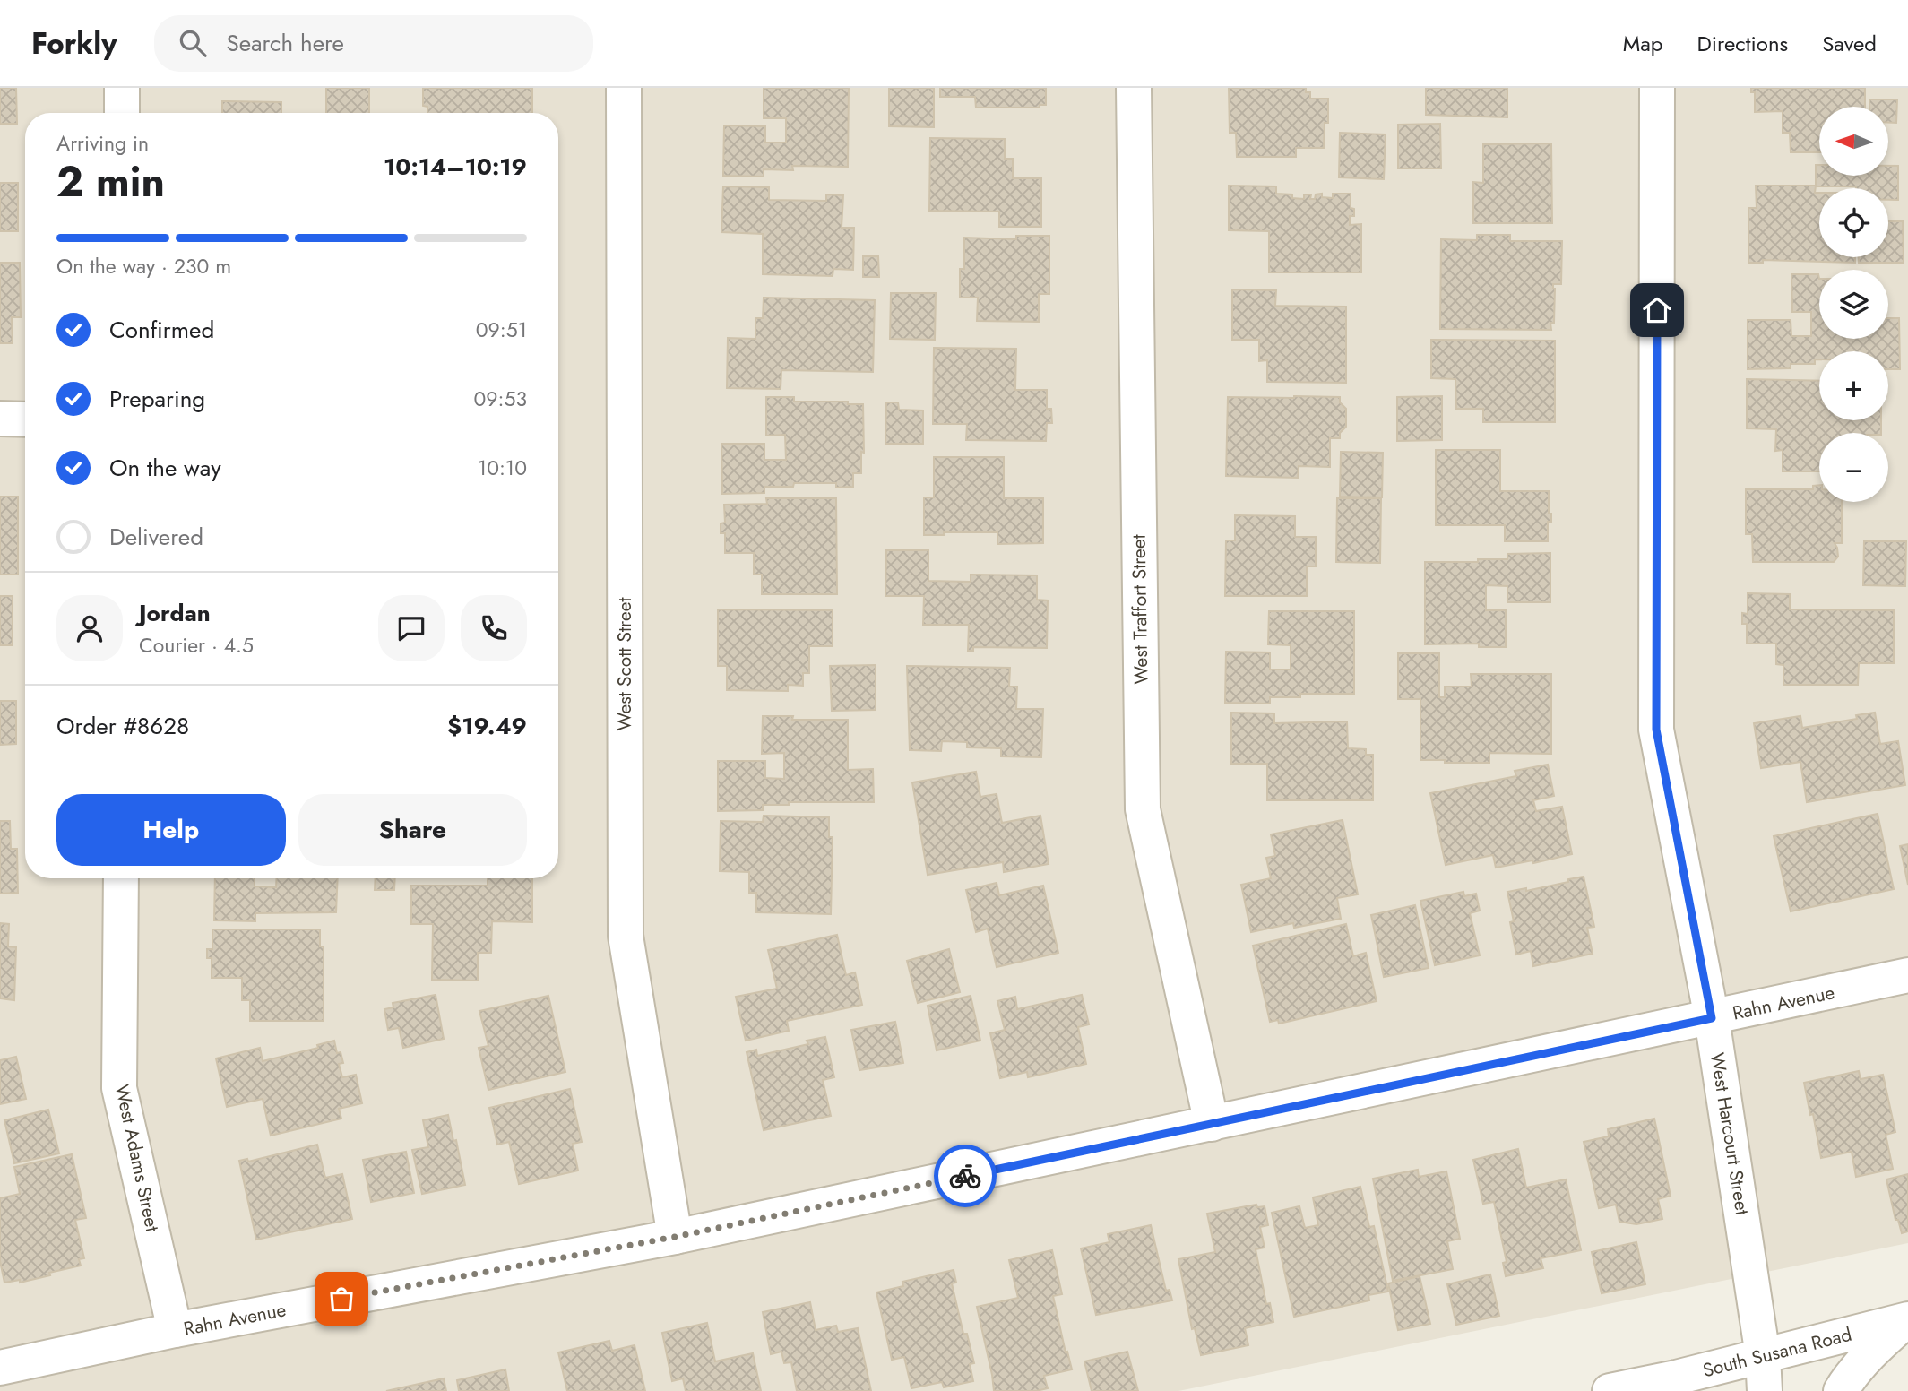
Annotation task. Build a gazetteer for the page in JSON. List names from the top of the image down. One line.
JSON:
{"streets":{"street":["West Traffort Street","West Scott Street","Rahn Avenue","West Harcourt Street","West Adams Street","South Susana Road"]},"crossings":[["West Traffort Street","Rahn Avenue"],["West Scott Street","Rahn Avenue"],["Rahn Avenue","West Harcourt Street"],["Rahn Avenue","West Adams Street"],["West Harcourt Street","South Susana Road"]],"north":"left","page":{"header":"Forkly","search":"Search here","nav":["Map","Directions","Saved"],"map_buttons":["+","−"],"heading":["2 min","Arriving in","10:14–10:19"],"panel":["Jordan","Courier · 4.5","Order #8628","$19.49"],"bar":"On the way · 230 m","list":[["Confirmed","09:51"],["Preparing","09:53"],["On the way","10:10"],"Delivered"],"buttons":["Help","Share"]}}
